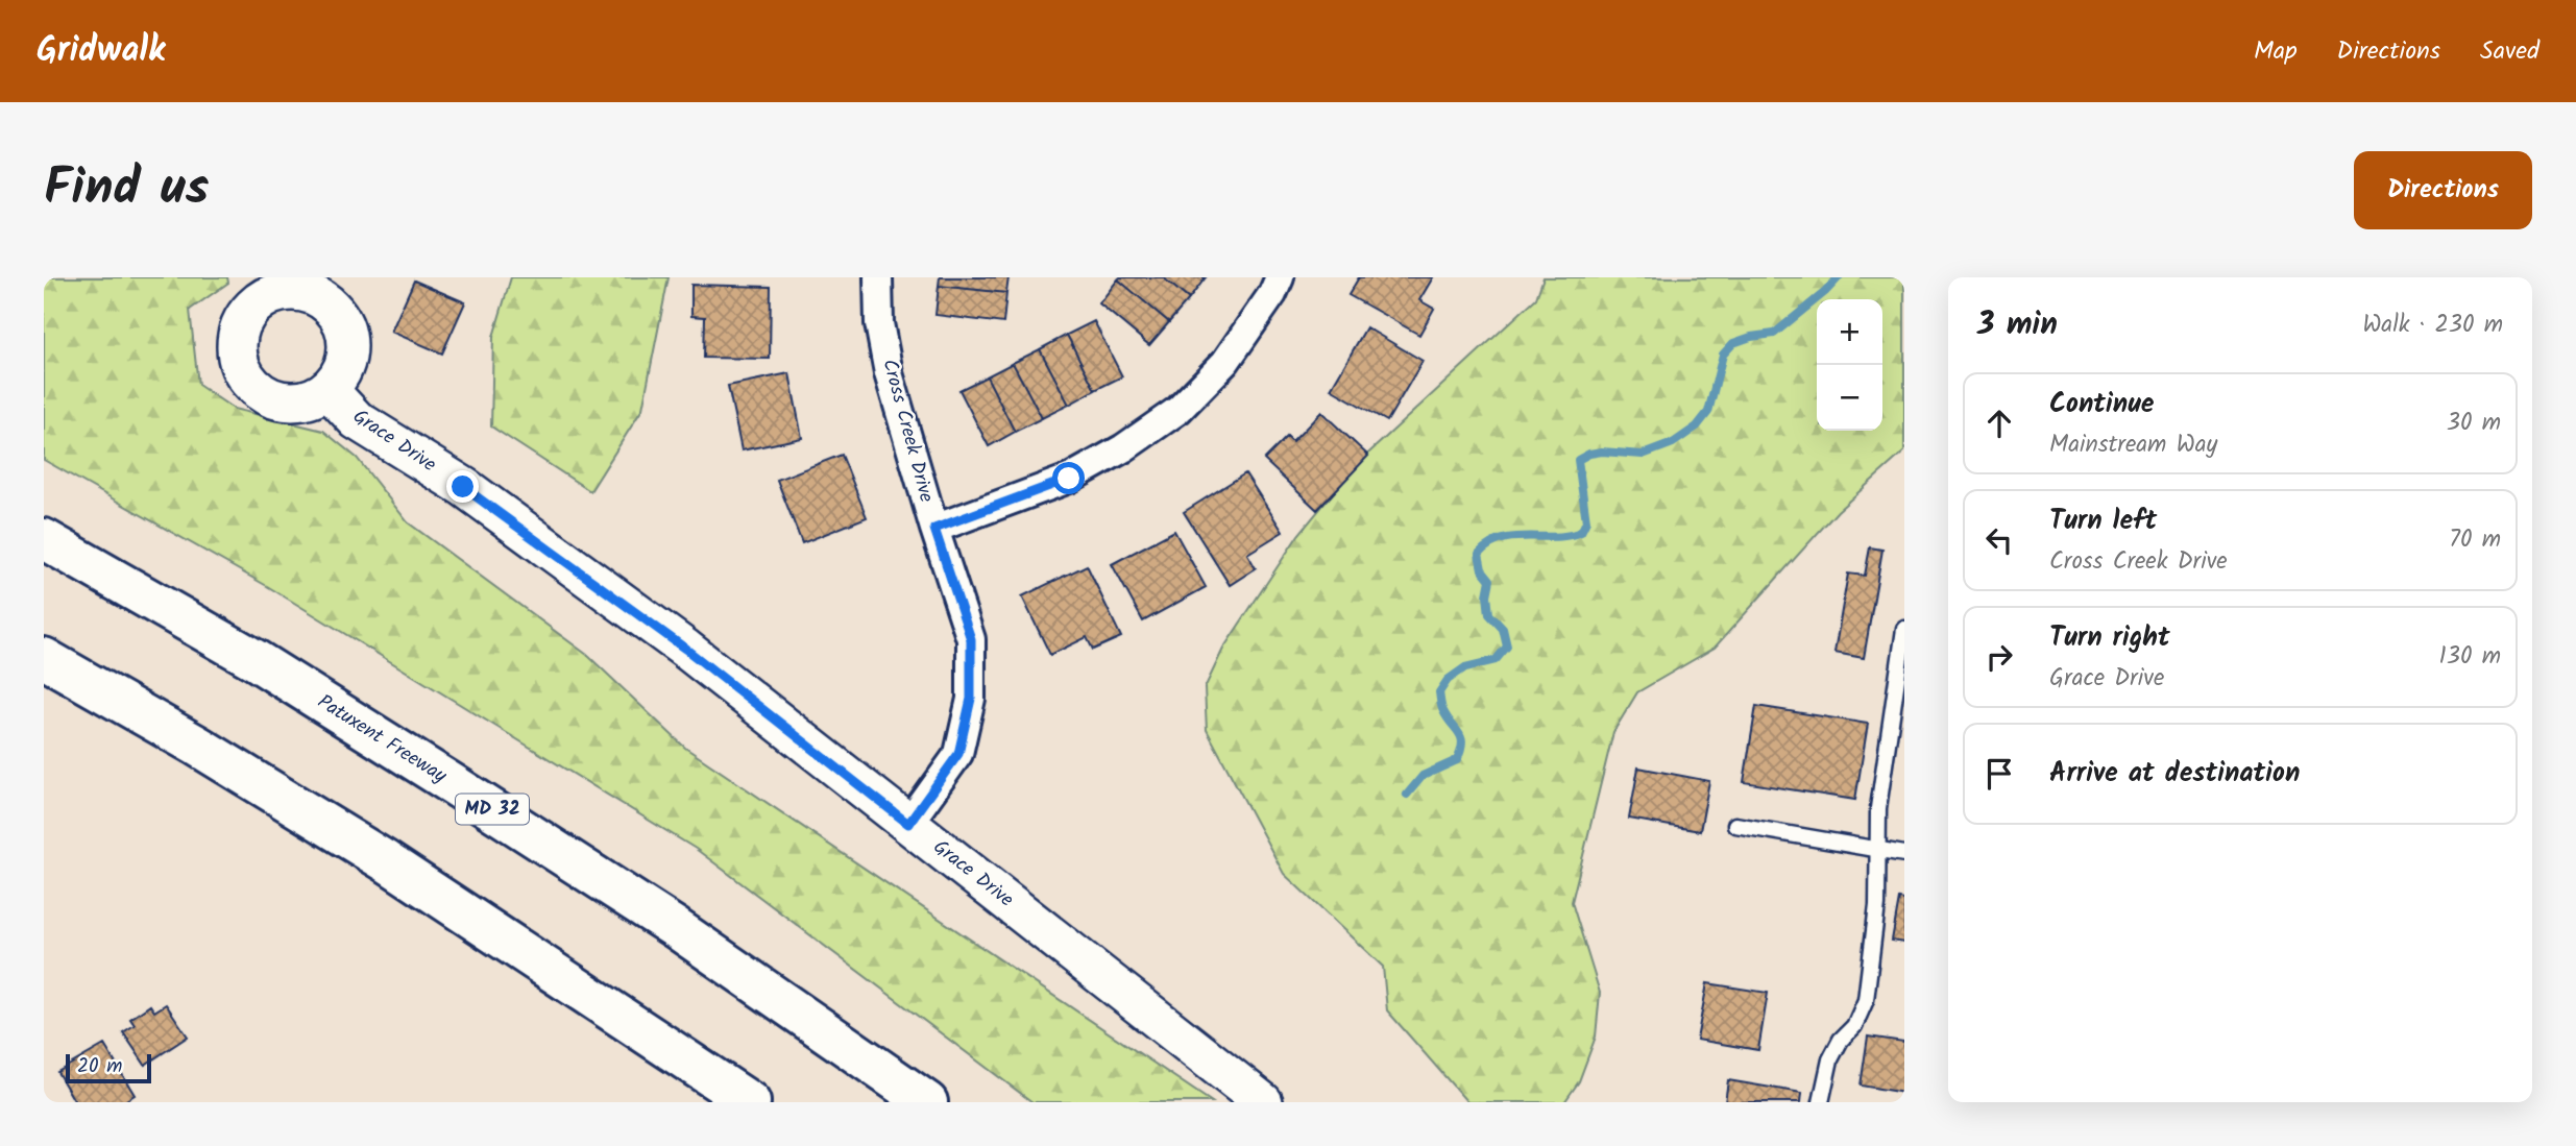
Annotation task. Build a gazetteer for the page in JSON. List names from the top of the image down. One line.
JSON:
{"streets":{"highway":["Patuxent Freeway","MD 32"],"street":["Cross Creek Drive","Grace Drive"]},"crossings":[["Cross Creek Drive","Grace Drive"]],"scale_bar":"20 m","page":{"header":"Gridwalk","nav":["Map","Directions","Saved"],"title":"Find us","buttons":"Directions","heading":["3 min","Walk · 230 m"],"map_buttons":["+","−"],"list":[["Continue","Mainstream Way","30 m"],["Turn left","Cross Creek Drive","70 m"],["Turn right","Grace Drive","130 m"],"Arrive at destination"],"scale":"20 m"}}
